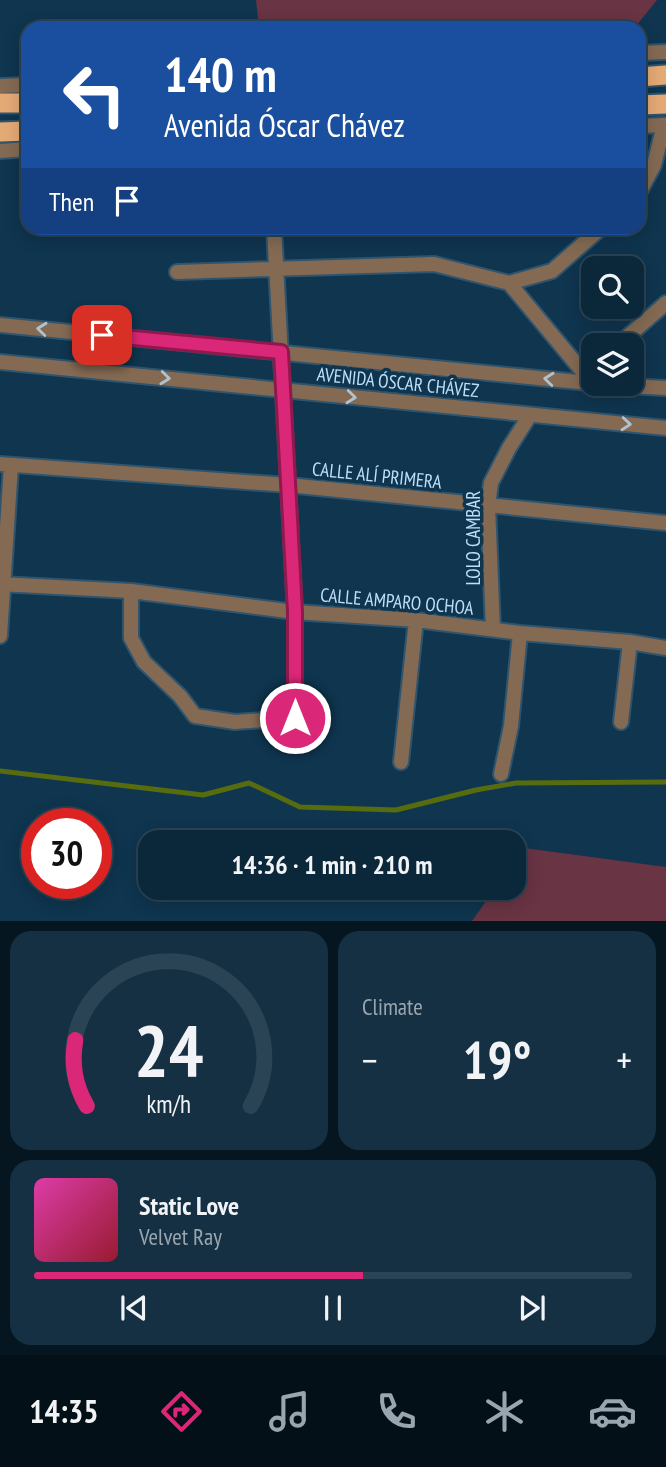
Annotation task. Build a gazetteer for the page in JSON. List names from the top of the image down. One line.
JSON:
{"streets":{"street":["AVENIDA ÓSCAR CHÁVEZ","CALLE ALÍ PRIMERA","LOLO CAMBAR","CALLE AMPARO OCHOA"]},"crossings":[["AVENIDA ÓSCAR CHÁVEZ","LOLO CAMBAR"],["CALLE ALÍ PRIMERA","LOLO CAMBAR"],["LOLO CAMBAR","CALLE AMPARO OCHOA"]],"page":{"turn":["140 m","Avenida Óscar Chávez"],"then":"Then","limit":"30","trip":"14:36 · 1 min · 210 m","tile":"Climate","heat":["−","19°","+"],"song":["Static Love","Velvet Ray"],"tabs":"14:35","gauge":["24","km/h"]}}
